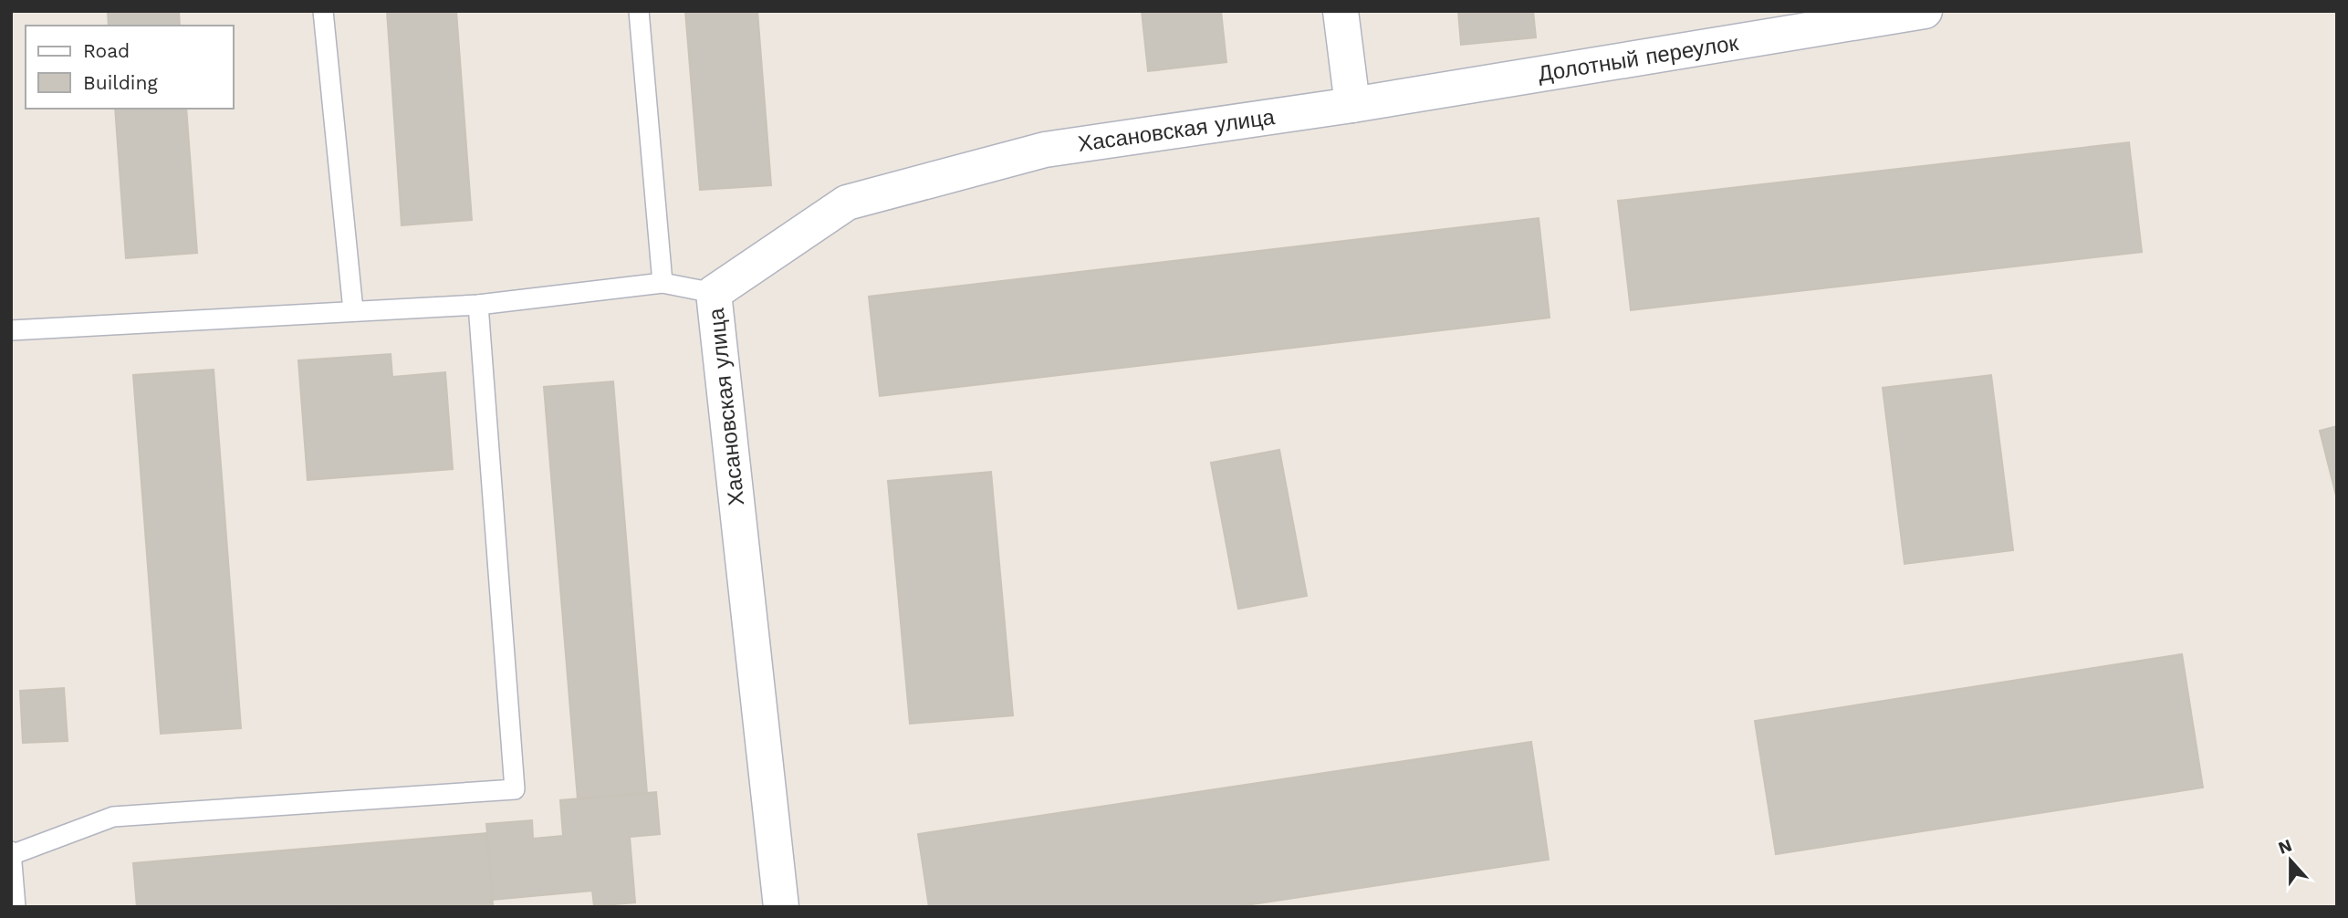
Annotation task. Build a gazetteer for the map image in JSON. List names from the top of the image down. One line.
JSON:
{"streets":{"street":["Долотный переулок","Хасановская улица"]},"crossings":[["Долотный переулок","Хасановская улица"]],"legend":["Road","Building"],"north":"top"}
